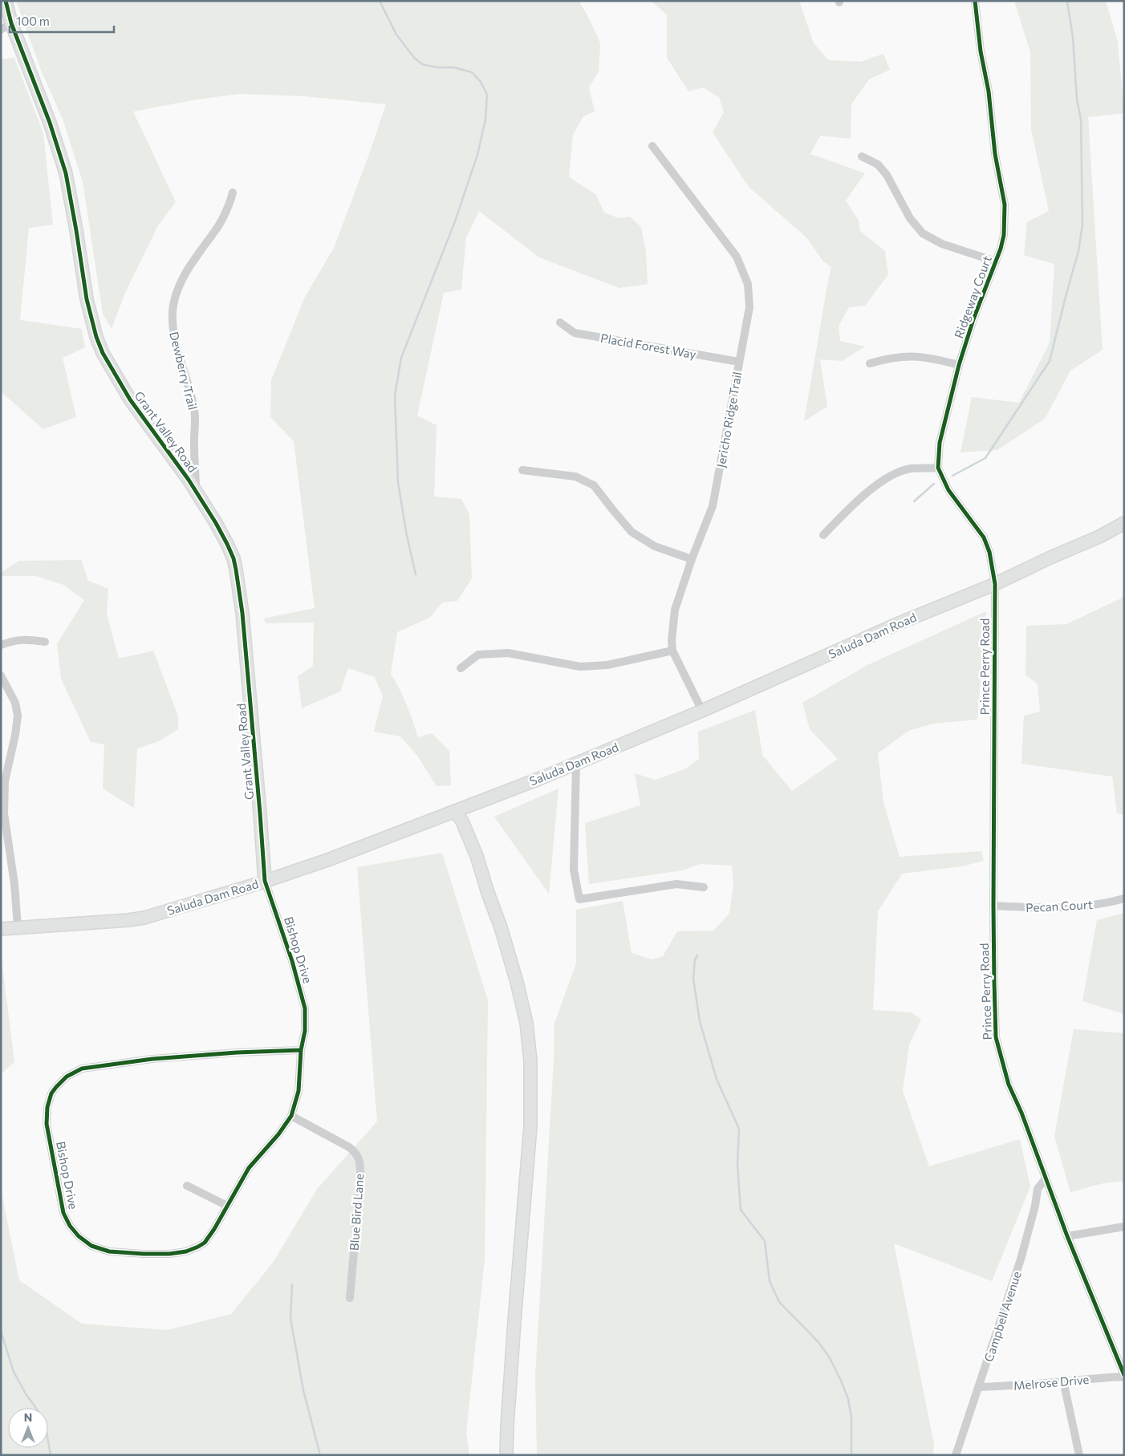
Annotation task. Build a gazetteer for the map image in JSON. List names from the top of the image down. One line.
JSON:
{"streets":{"street":["Ridgeway Court","Placid Forest Way","Dewberry Trail","Jericho Ridge Trail","Grant Valley Road","Saluda Dam Road","Prince Perry Road","Pecan Court","Bishop Drive","Blue Bird Lane","Campbell Avenue","Melrose Drive"]},"crossings":[["Ridgeway Court","Saluda Dam Road"],["Ridgeway Court","Prince Perry Road"],["Placid Forest Way","Jericho Ridge Trail"],["Dewberry Trail","Grant Valley Road"],["Jericho Ridge Trail","Saluda Dam Road"],["Grant Valley Road","Saluda Dam Road"],["Grant Valley Road","Bishop Drive"],["Saluda Dam Road","Prince Perry Road"],["Saluda Dam Road","Bishop Drive"],["Prince Perry Road","Pecan Court"],["Prince Perry Road","Campbell Avenue"],["Prince Perry Road","Melrose Drive"],["Bishop Drive","Blue Bird Lane"],["Campbell Avenue","Melrose Drive"]],"scale_bar":"100 m","north":"top"}
